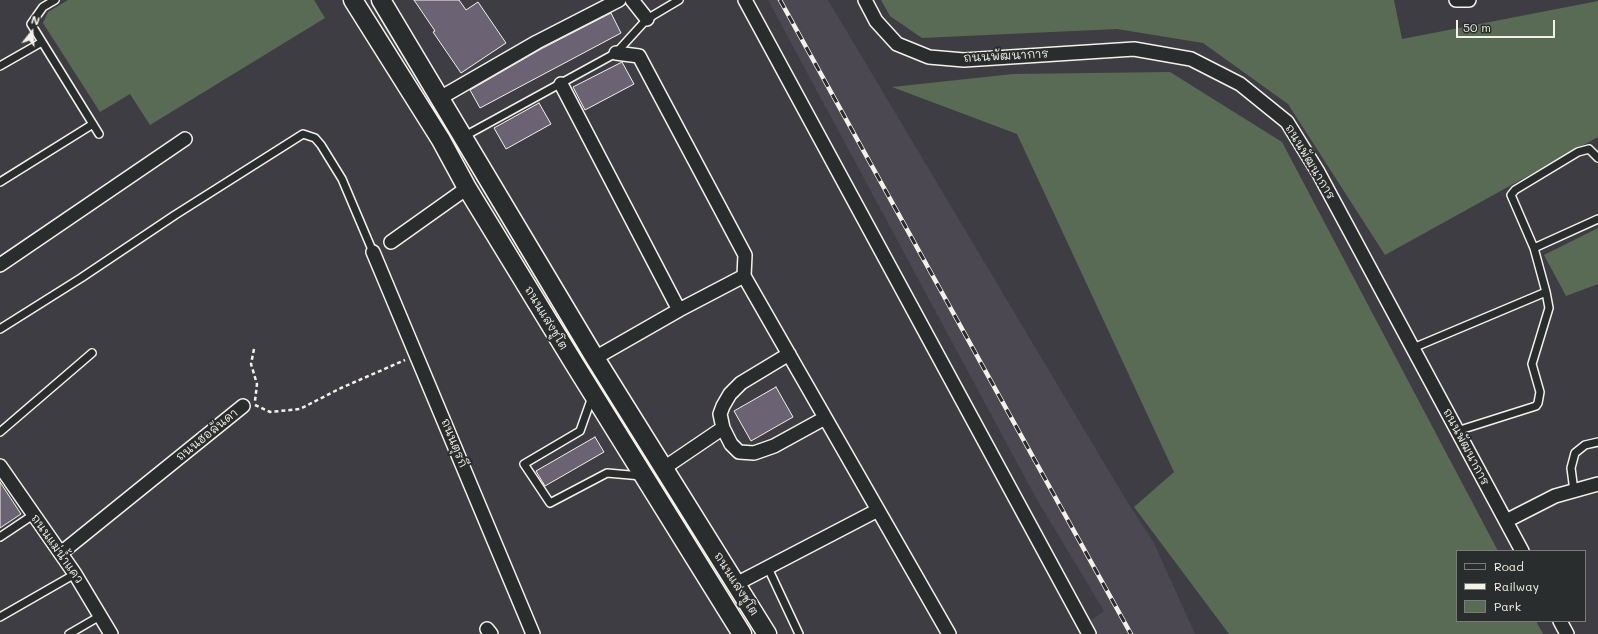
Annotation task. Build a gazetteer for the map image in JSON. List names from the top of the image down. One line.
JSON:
{"streets":{"main road":["ถนนแสงชูโต"],"street":["ถนนพัฒนาการ","ถนนฮอลันดา","ถนนตุรกี","ถนนแม่น้ำแคว"]},"crossings":[["ถนนฮอลันดา","ถนนแม่น้ำแคว"]],"legend":["Road","Railway","Park"],"scale_bar":"50 m","north":"top"}
